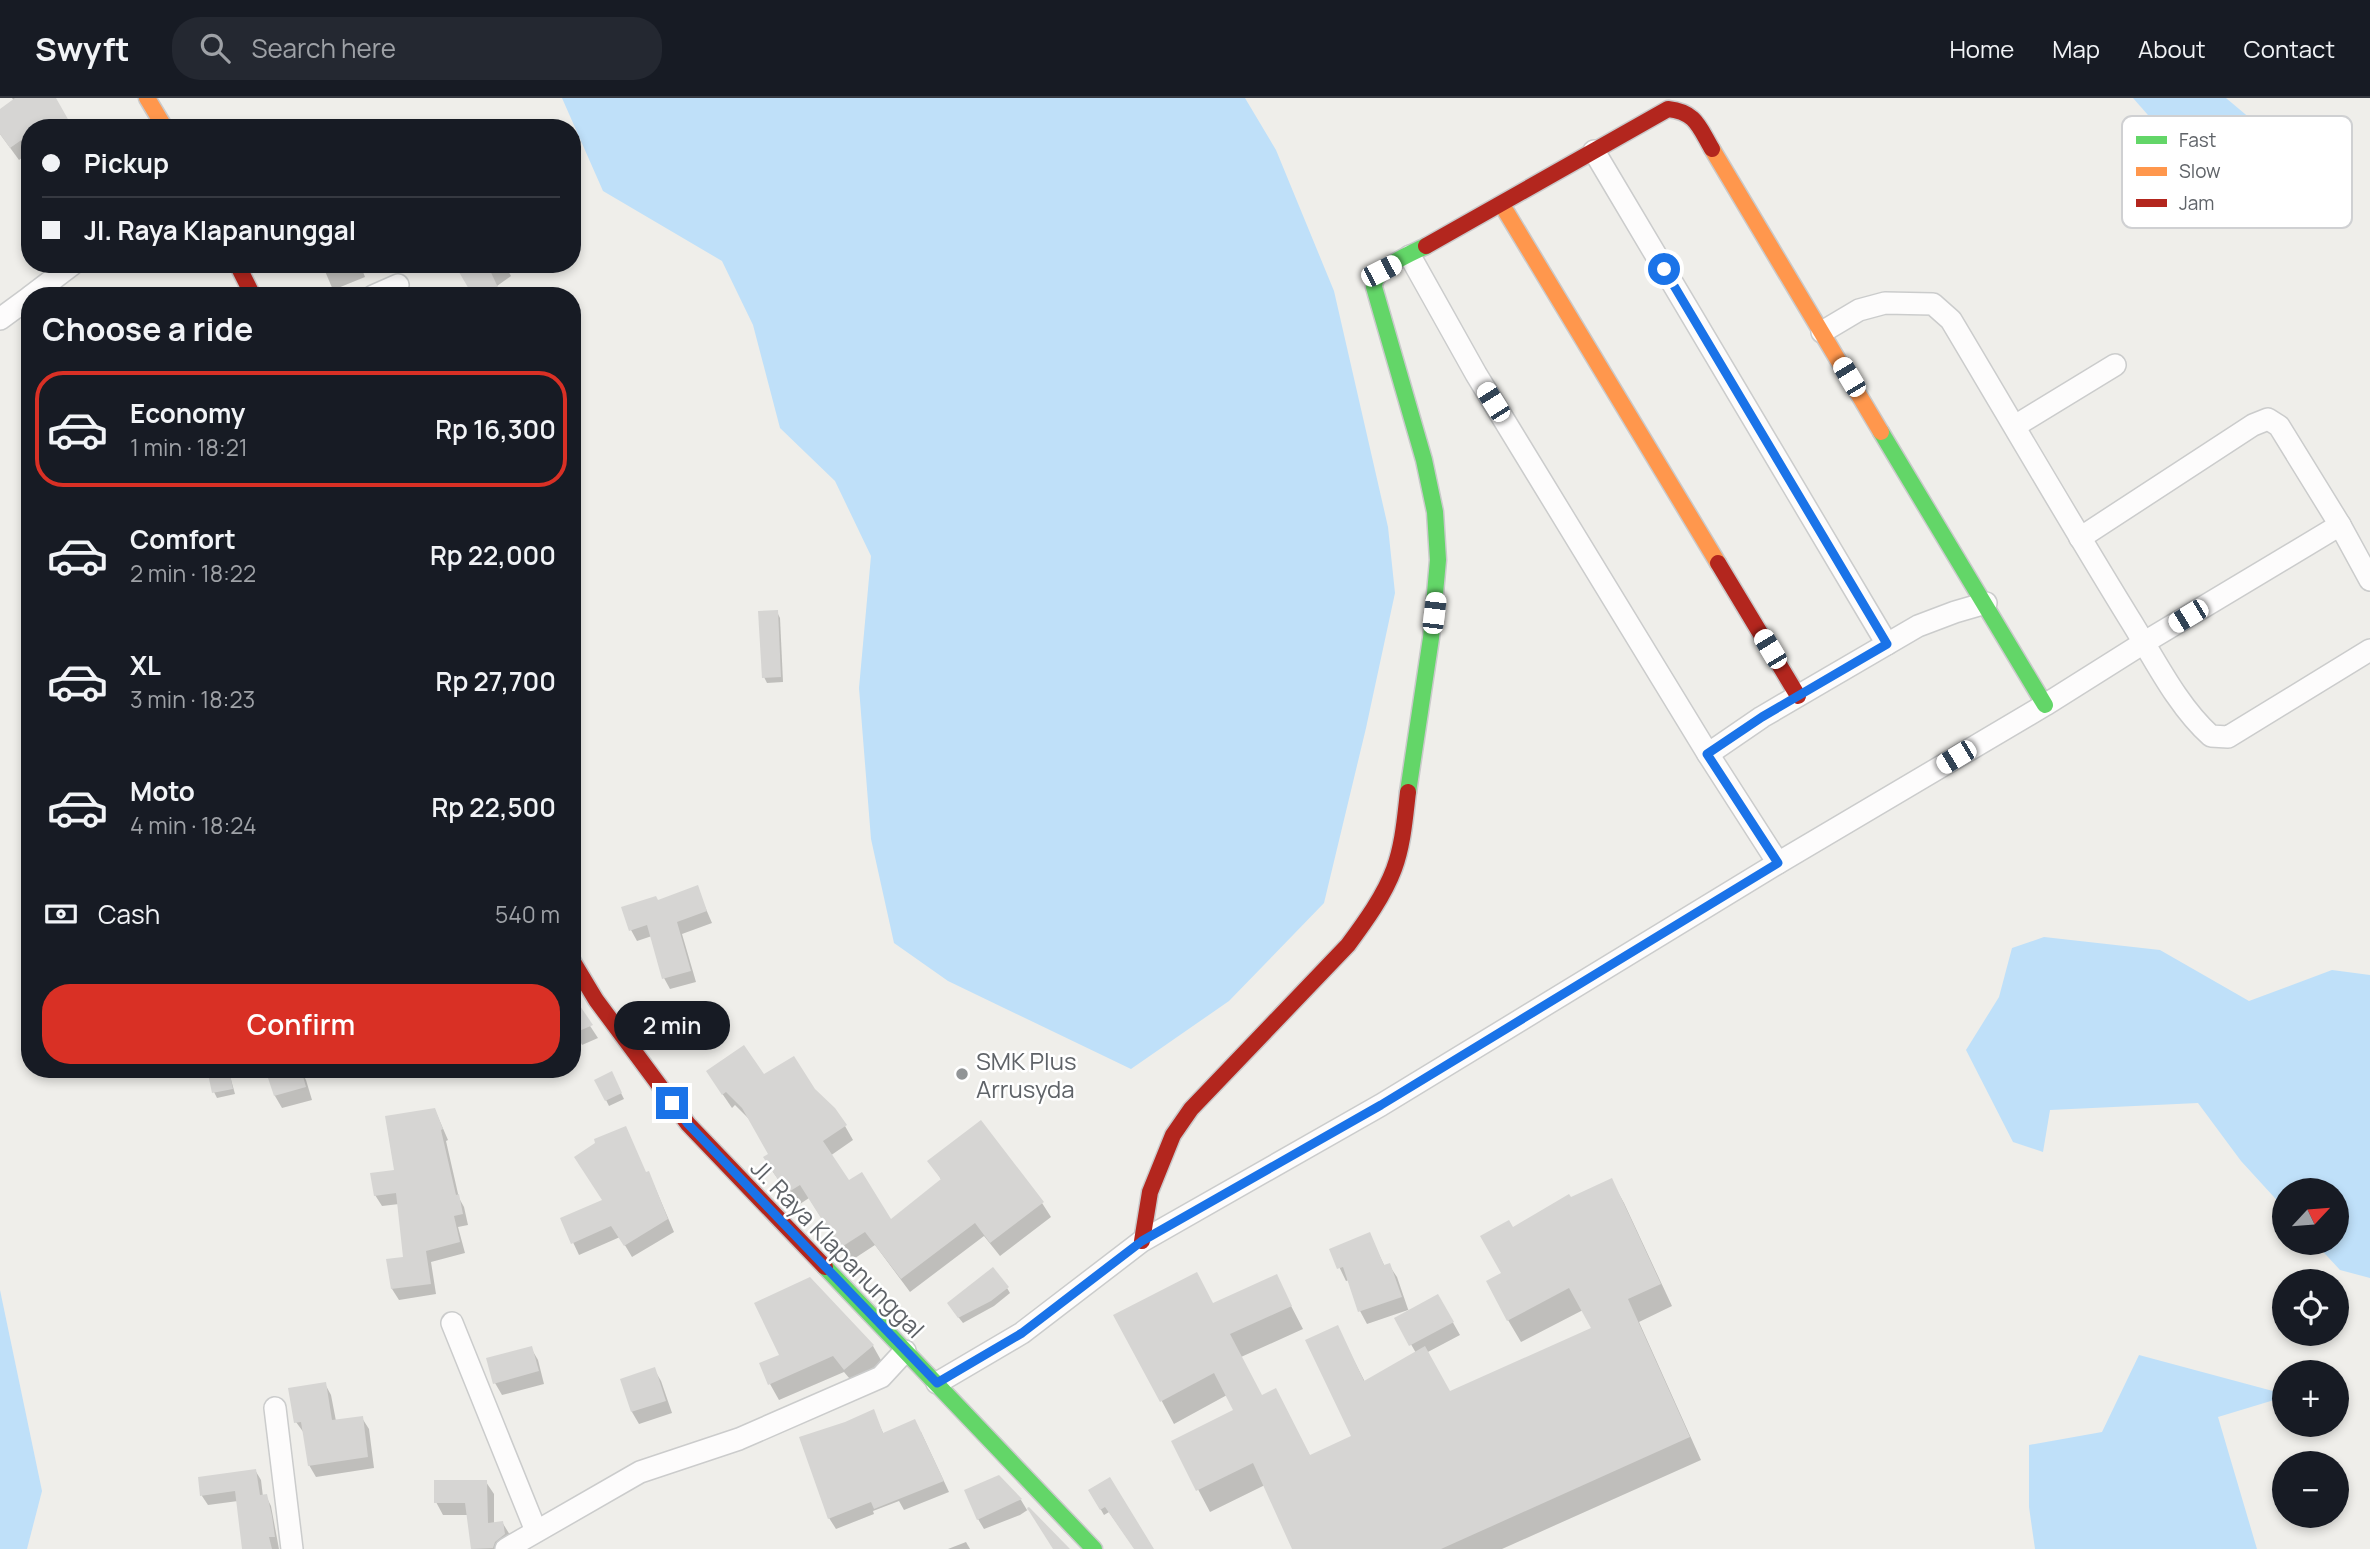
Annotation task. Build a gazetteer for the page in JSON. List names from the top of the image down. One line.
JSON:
{"streets":{"street":["Jl. Raya Klapanunggal"]},"places":["SMK Plus Arrusyda"],"legend":["Fast","Slow","Jam"],"north":"top right","page":{"header":"Swyft","search":"Search here","nav":["Home","Map","About","Contact"],"banner":["Pickup","Jl. Raya Klapanunggal"],"heading":"Choose a ride","list":[{"name":"Economy","note":"1 min · 18:21","value":"Rp 16,300"},{"name":"Comfort","note":"2 min · 18:22","value":"Rp 22,000"},{"name":"XL","note":"3 min · 18:23","value":"Rp 27,700"},{"name":"Moto","note":"4 min · 18:24","value":"Rp 22,500"}],"pay":["Cash","540 m"],"buttons":"Confirm","bubble":"2 min","map_buttons":["+","−"]}}
